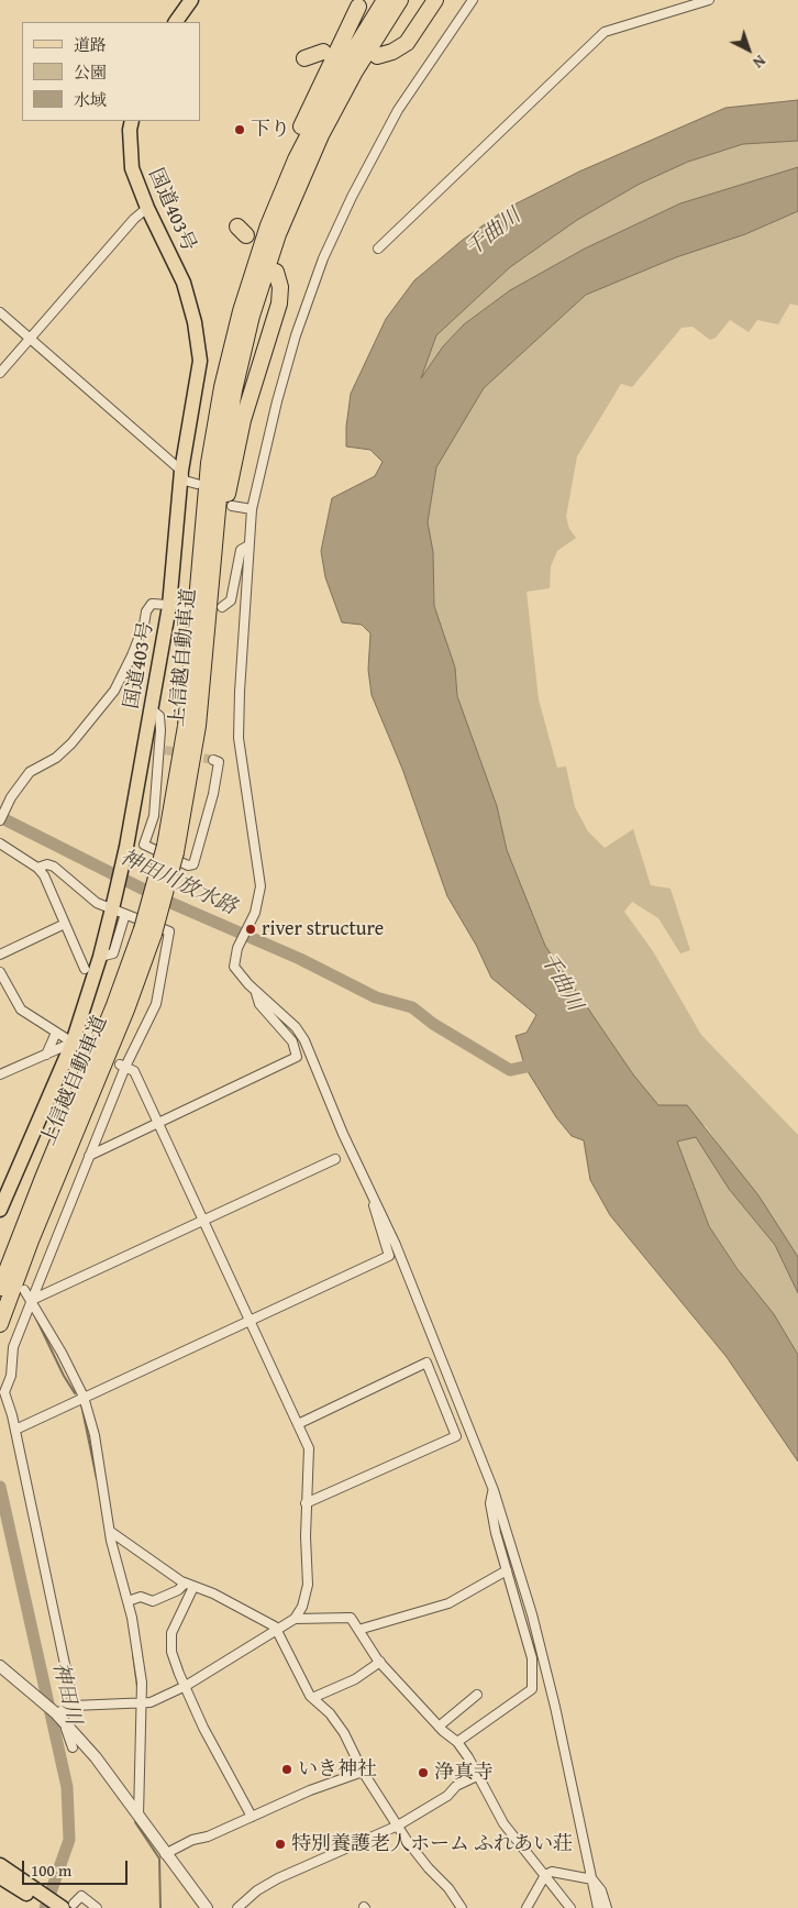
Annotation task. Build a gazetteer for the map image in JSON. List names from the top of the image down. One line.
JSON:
{"streets":{"highway":["上信越自動車道"],"main road":["国道403号"]},"water":["千曲川","神田川放水路","神田川"],"places":["下り","river structure","いき神社","浄真寺","特別養護老人ホーム ふれあい荘"],"legend":["道路","公園","水域"],"scale_bar":"100 m","north":"bottom right"}
